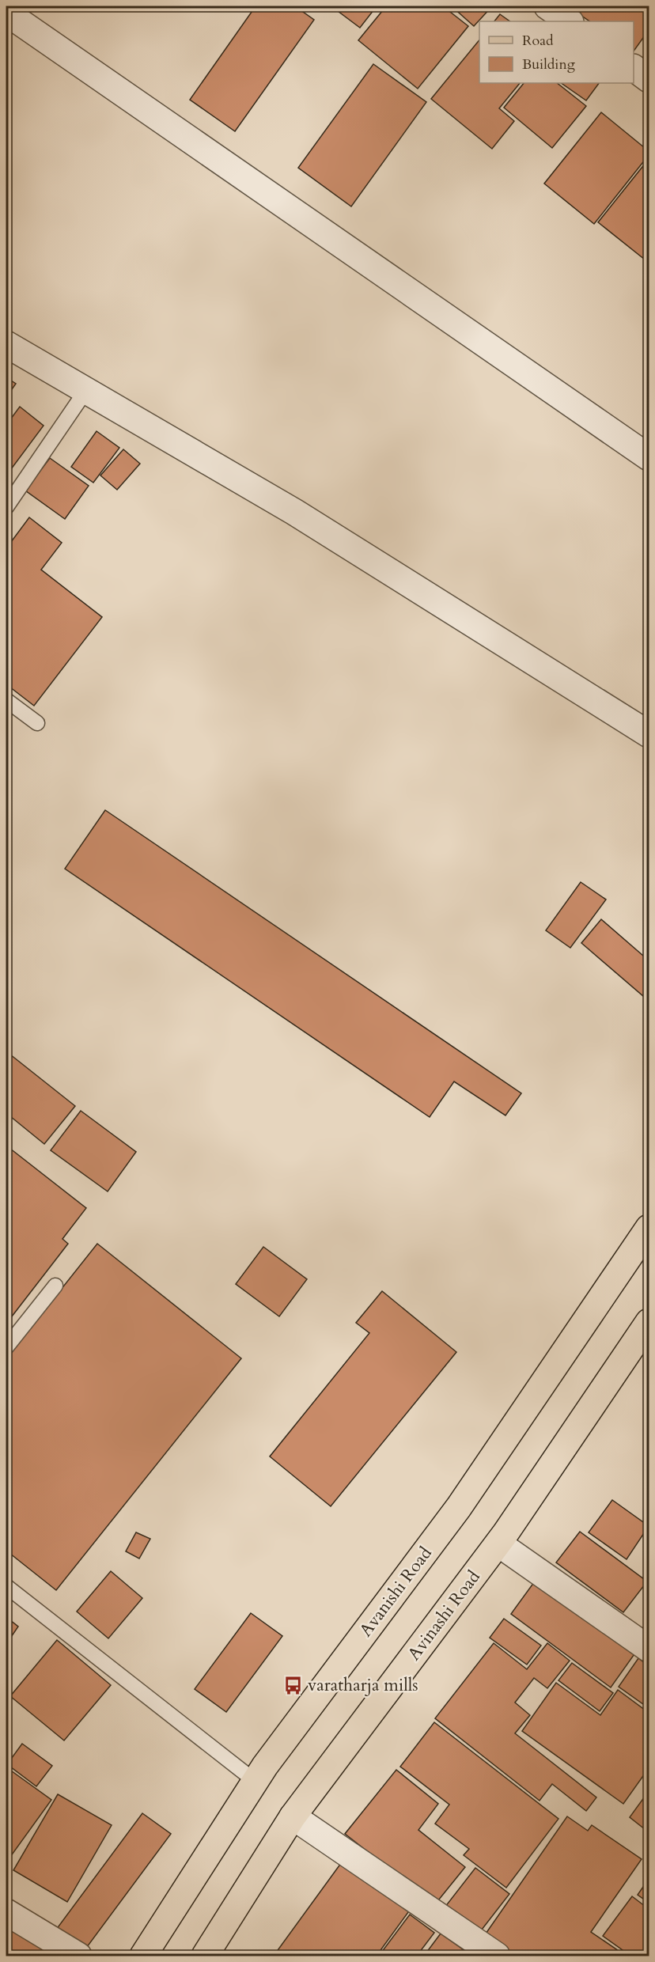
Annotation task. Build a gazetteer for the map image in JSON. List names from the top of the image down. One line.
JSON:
{"streets":{"main road":["Avanishi Road","Avinashi Road"]},"places":{"bus stop":["varatharja mills"]},"legend":["Road","Building"]}
